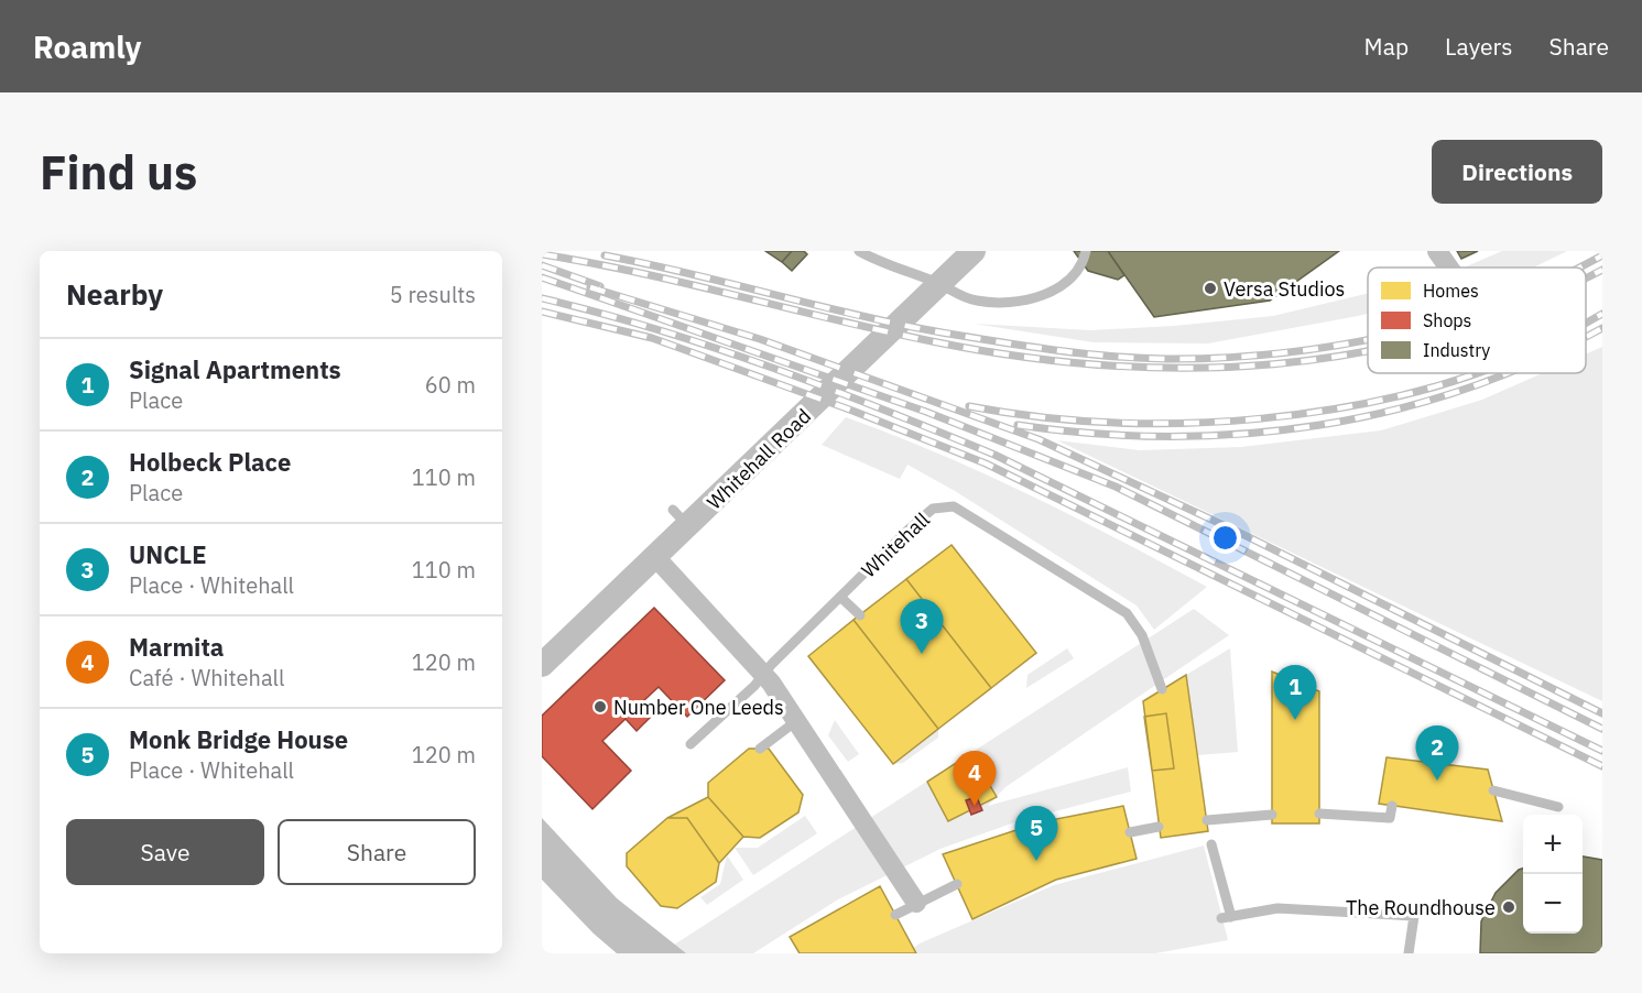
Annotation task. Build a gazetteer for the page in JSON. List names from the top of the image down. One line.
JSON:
{"streets":{"street":["Whitehall Road"],"lane":["Whitehall"]},"places":["Versa Studios","Number One Leeds","The Roundhouse"],"legend":["Homes","Shops","Industry"],"page":{"header":"Roamly","nav":["Map","Layers","Share"],"buttons":["Directions",["Save","Share"]],"title":"Find us","heading":["Nearby","5 results"],"list":[{"mark":"1","name":"Signal Apartments","note":"Place","value":"60 m"},{"mark":"2","name":"Holbeck Place","note":"Place","value":"110 m"},{"mark":"3","name":"UNCLE","note":"Place · Whitehall","value":"110 m"},{"mark":"4","name":"Marmita","note":"Café · Whitehall","value":"120 m"},{"mark":"5","name":"Monk Bridge House","note":"Place · Whitehall","value":"120 m"}],"pins":["3","1","2","4","5"],"map_buttons":["+","−"]}}
